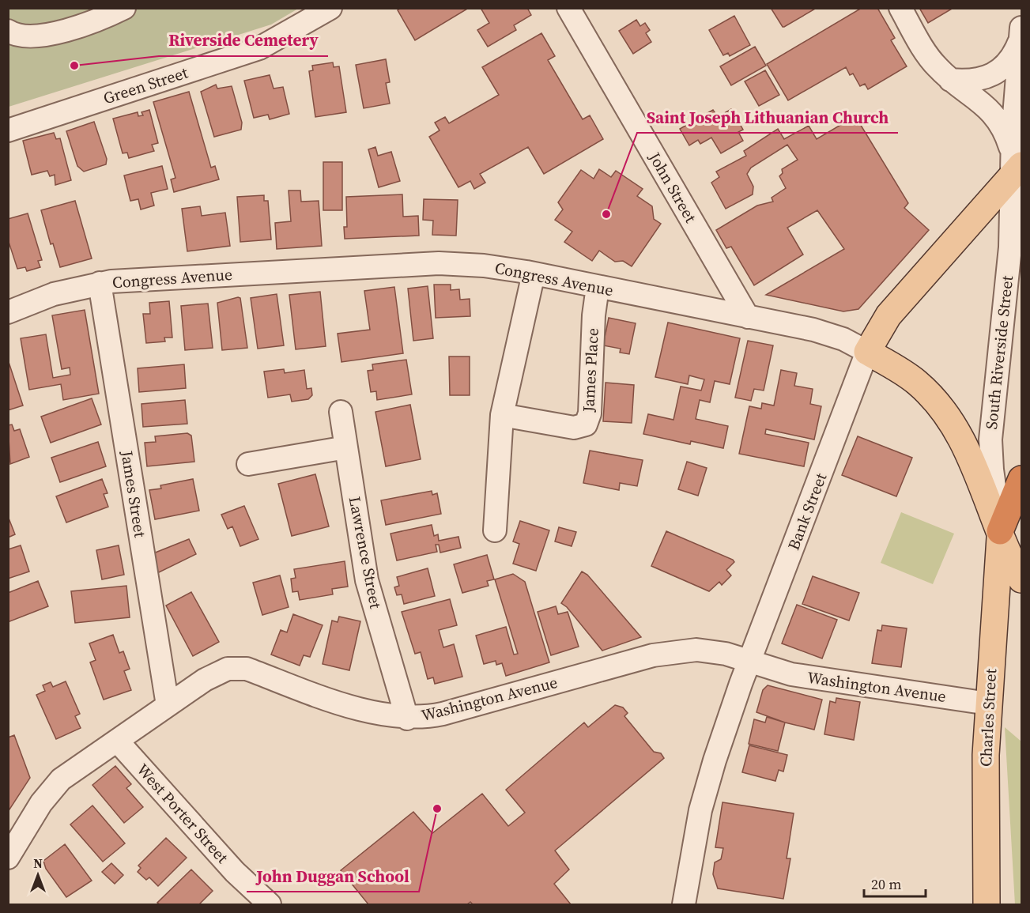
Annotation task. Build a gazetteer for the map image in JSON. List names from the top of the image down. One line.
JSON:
{"streets":{"main road":["Congress Avenue","Bank Street","Charles Street"],"street":["Green Street","John Street","South Riverside Street","James Place","James Street","Lawrence Street","Washington Avenue","West Porter Street"]},"crossings":[["John Street","Congress Avenue"],["Congress Avenue","South Riverside Street"],["Congress Avenue","James Place"],["Congress Avenue","James Street"],["Congress Avenue","Bank Street"],["Congress Avenue","Charles Street"],["South Riverside Street","Bank Street"],["South Riverside Street","Charles Street"],["James Street","Washington Avenue"],["Bank Street","Washington Avenue"],["Lawrence Street","Washington Avenue"],["Washington Avenue","Charles Street"],["Washington Avenue","West Porter Street"]],"places":["Riverside Cemetery","Saint Joseph Lithuanian Church","John Duggan School"],"scale_bar":"20 m","north":"top"}
